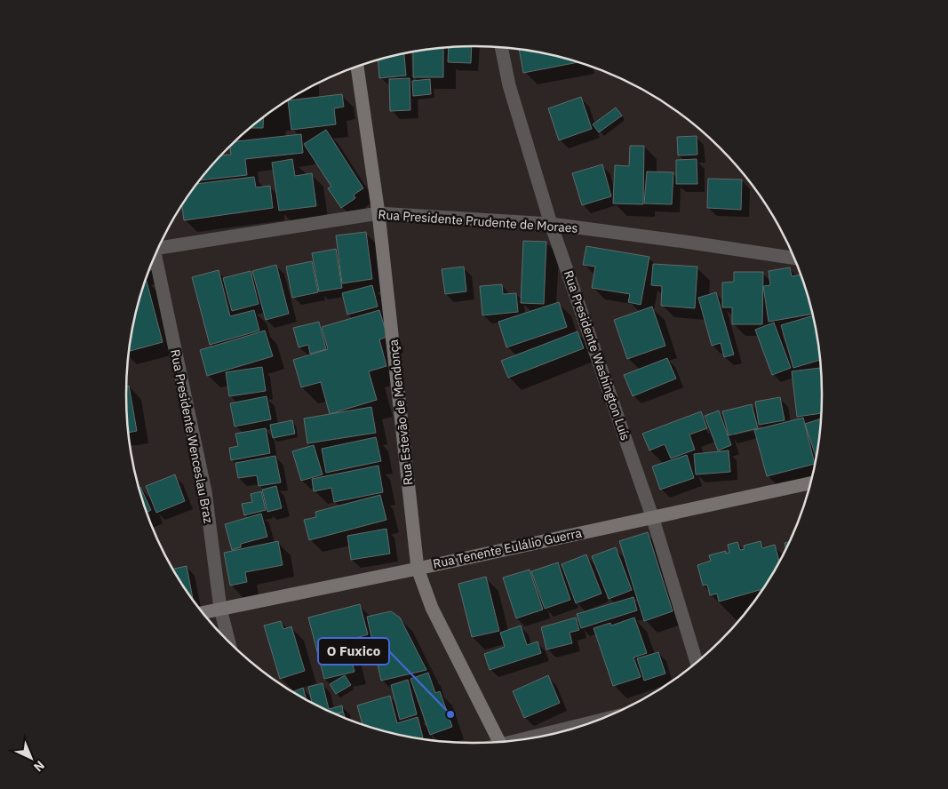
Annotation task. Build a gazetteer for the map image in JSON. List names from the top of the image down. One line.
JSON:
{"streets":{"street":["Rua Presidente Prudente de Moraes","Rua Presidente Washington Luís","Rua Estevão de Mendonça","Rua Presidente Wenceslau Braz","Rua Tenente Eulálio Guerra"]},"crossings":[["Rua Presidente Prudente de Moraes","Rua Presidente Washington Luís"],["Rua Presidente Prudente de Moraes","Rua Estevão de Mendonça"],["Rua Presidente Washington Luís","Rua Tenente Eulálio Guerra"],["Rua Estevão de Mendonça","Rua Tenente Eulálio Guerra"],["Rua Presidente Wenceslau Braz","Rua Tenente Eulálio Guerra"]],"places":["O Fuxico"],"north":"bottom right"}
